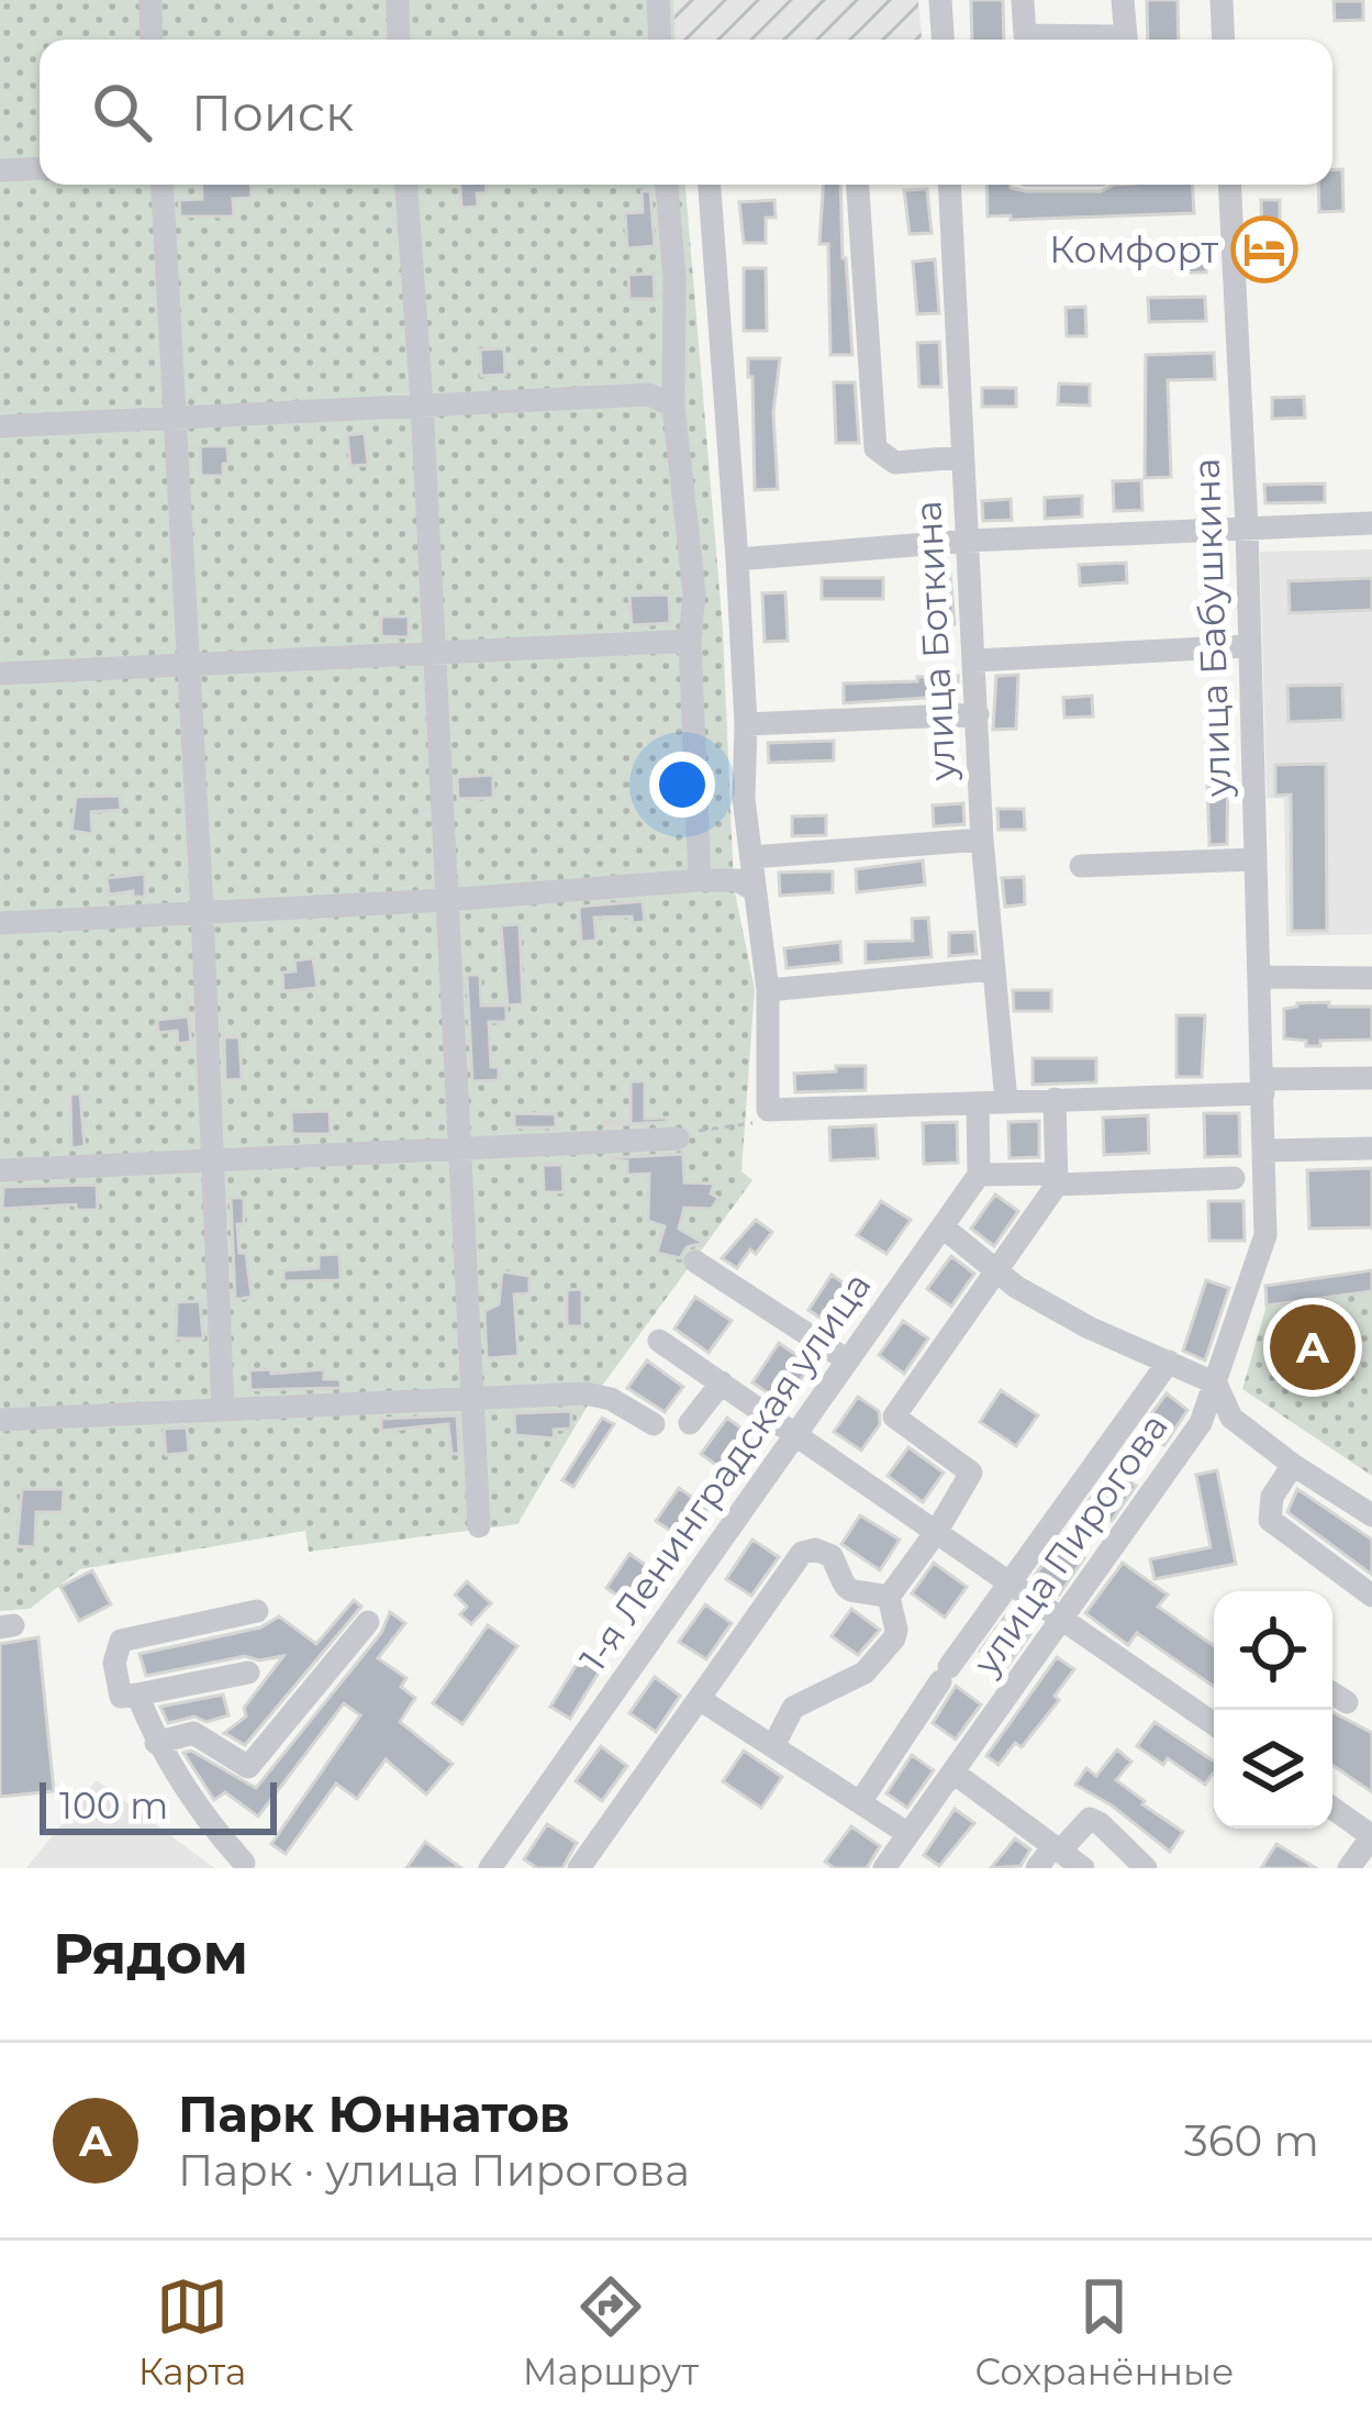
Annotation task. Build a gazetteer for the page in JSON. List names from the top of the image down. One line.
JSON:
{"streets":{"street":["улица Бабушкина","улица Боткина","1-я Ленинградская улица","улица Пирогова"]},"crossings":[["улица Бабушкина","улица Пирогова"]],"places":{"hotel":["Комфорт"]},"scale_bar":"100 m","page":{"search":"Поиск","pins":"A","scale":"100 m","heading":"Рядом","list":[{"mark":"A","name":"Парк Юннатов","note":"Парк · улица Пирогова","value":"360 m"}],"nav":["Карта","Маршрут","Сохранённые"]}}
